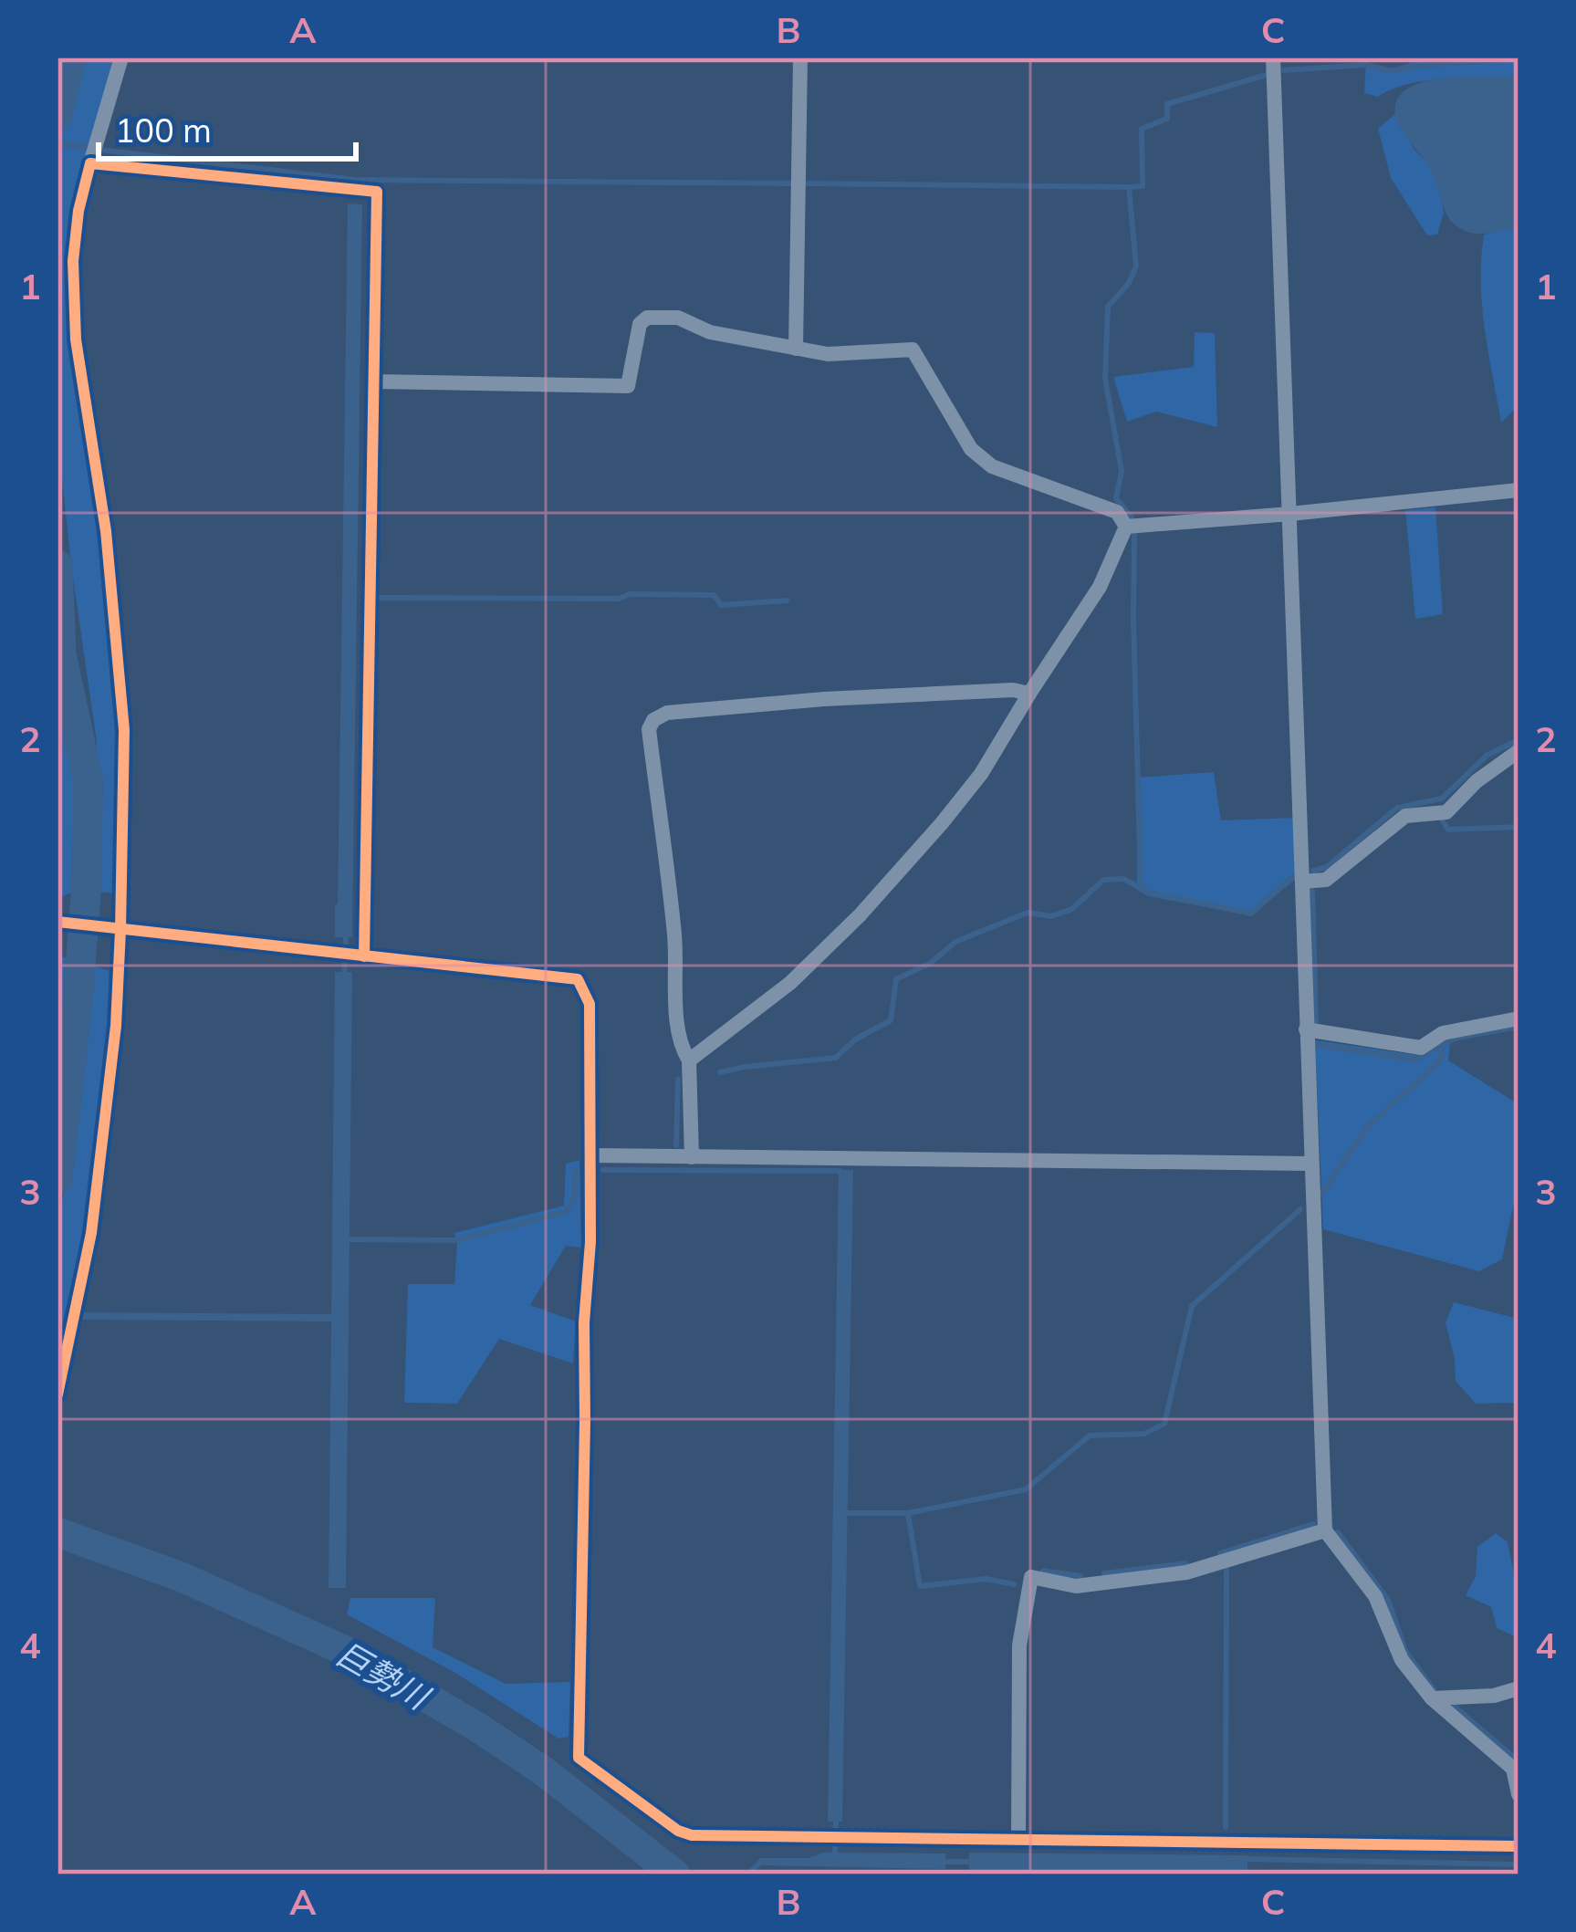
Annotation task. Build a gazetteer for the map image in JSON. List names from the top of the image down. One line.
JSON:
{"water":["巨勢川"],"scale_bar":"100 m","grid":{"columns":["A","B","C"],"rows":["1","2","3","4"]}}
